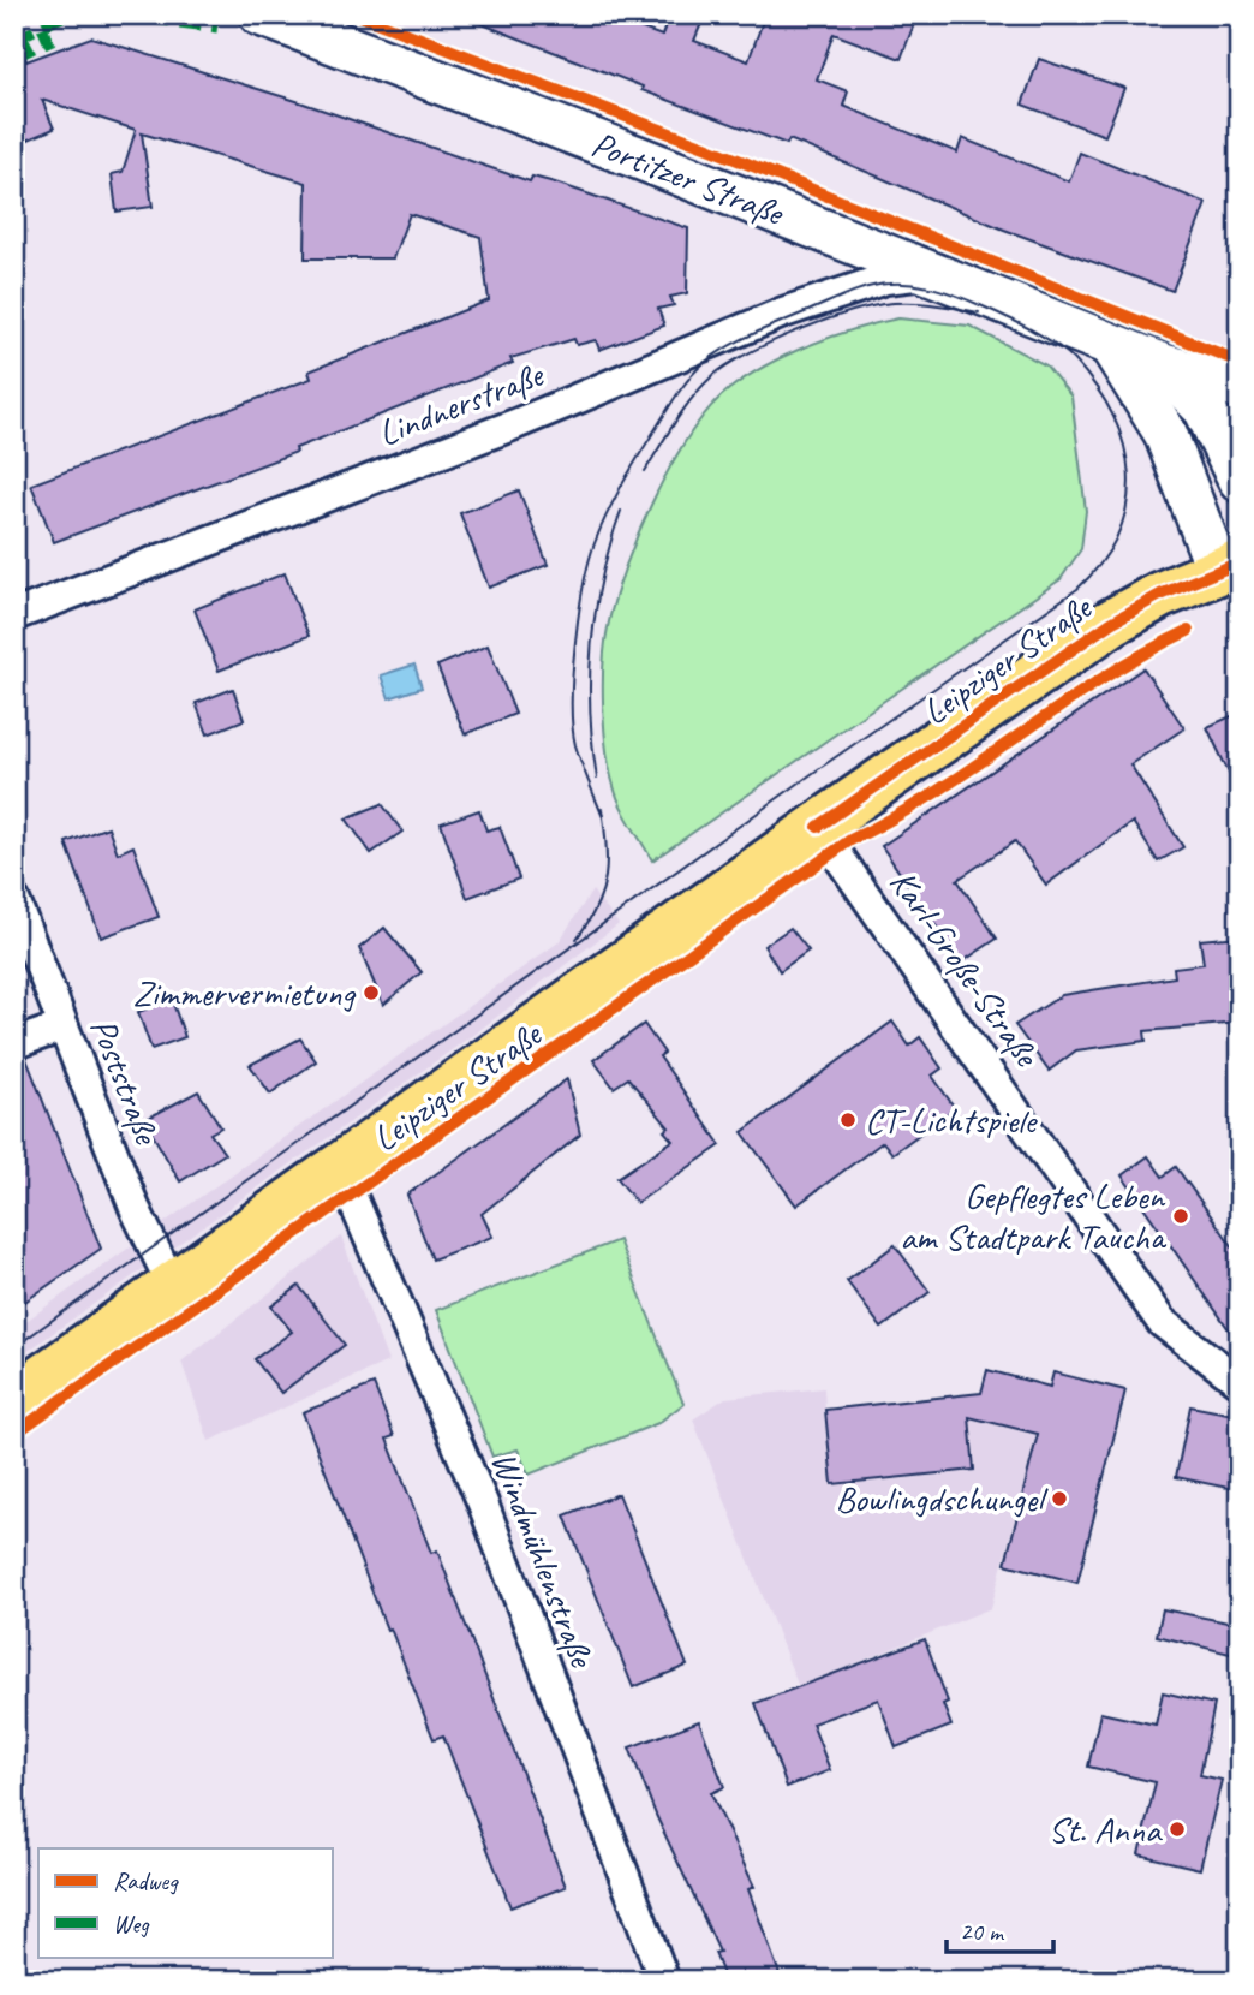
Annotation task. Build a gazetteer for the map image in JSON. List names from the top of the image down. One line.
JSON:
{"streets":{"main road":["Portitzer Straße","Leipziger Straße"],"street":["Lindnerstraße","Karl-Große-Straße","Poststraße","Windmühlenstraße"]},"crossings":[["Portitzer Straße","Lindnerstraße"],["Leipziger Straße","Karl-Große-Straße"],["Leipziger Straße","Poststraße"],["Leipziger Straße","Windmühlenstraße"]],"places":["Zimmervermietung","CT-Lichtspiele","Gepflegtes Leben am Stadtpark Taucha","Bowlingdschungel","St. Anna"],"legend":["Radweg","Weg"],"scale_bar":"20 m"}
